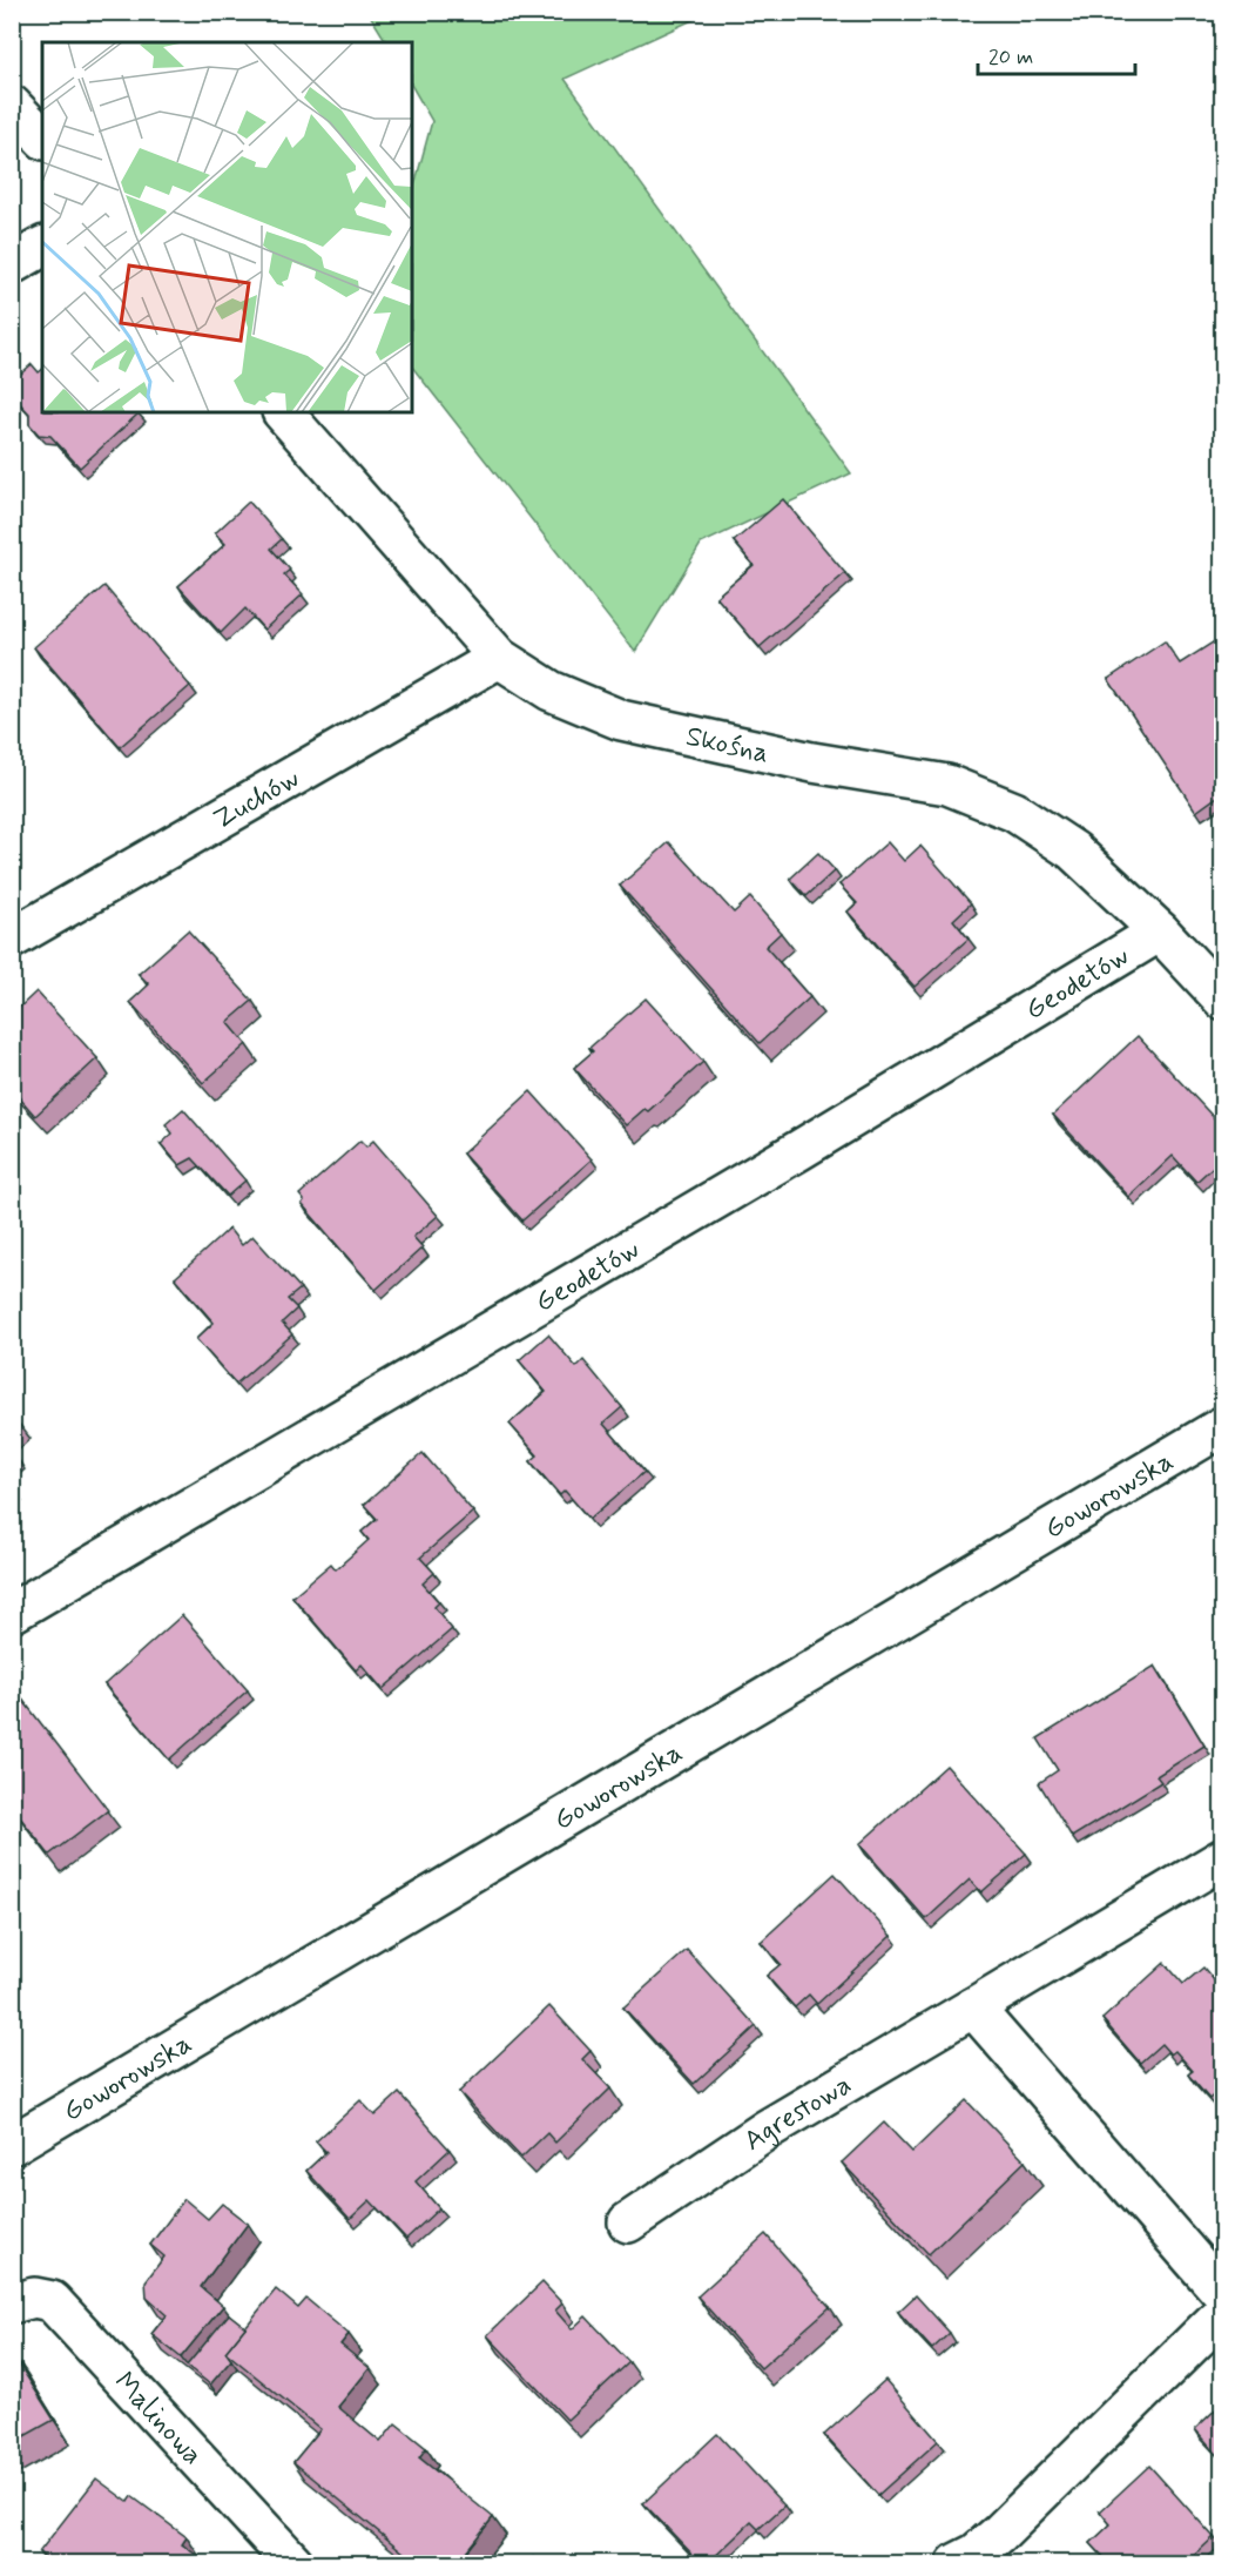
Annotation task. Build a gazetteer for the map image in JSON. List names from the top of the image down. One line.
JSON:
{"streets":{"street":["Skośna","Zuchów","Geodetów","Goworowska","Agrestowa","Malinowa"]},"crossings":[["Skośna","Zuchów"],["Skośna","Geodetów"]],"scale_bar":"20 m"}
